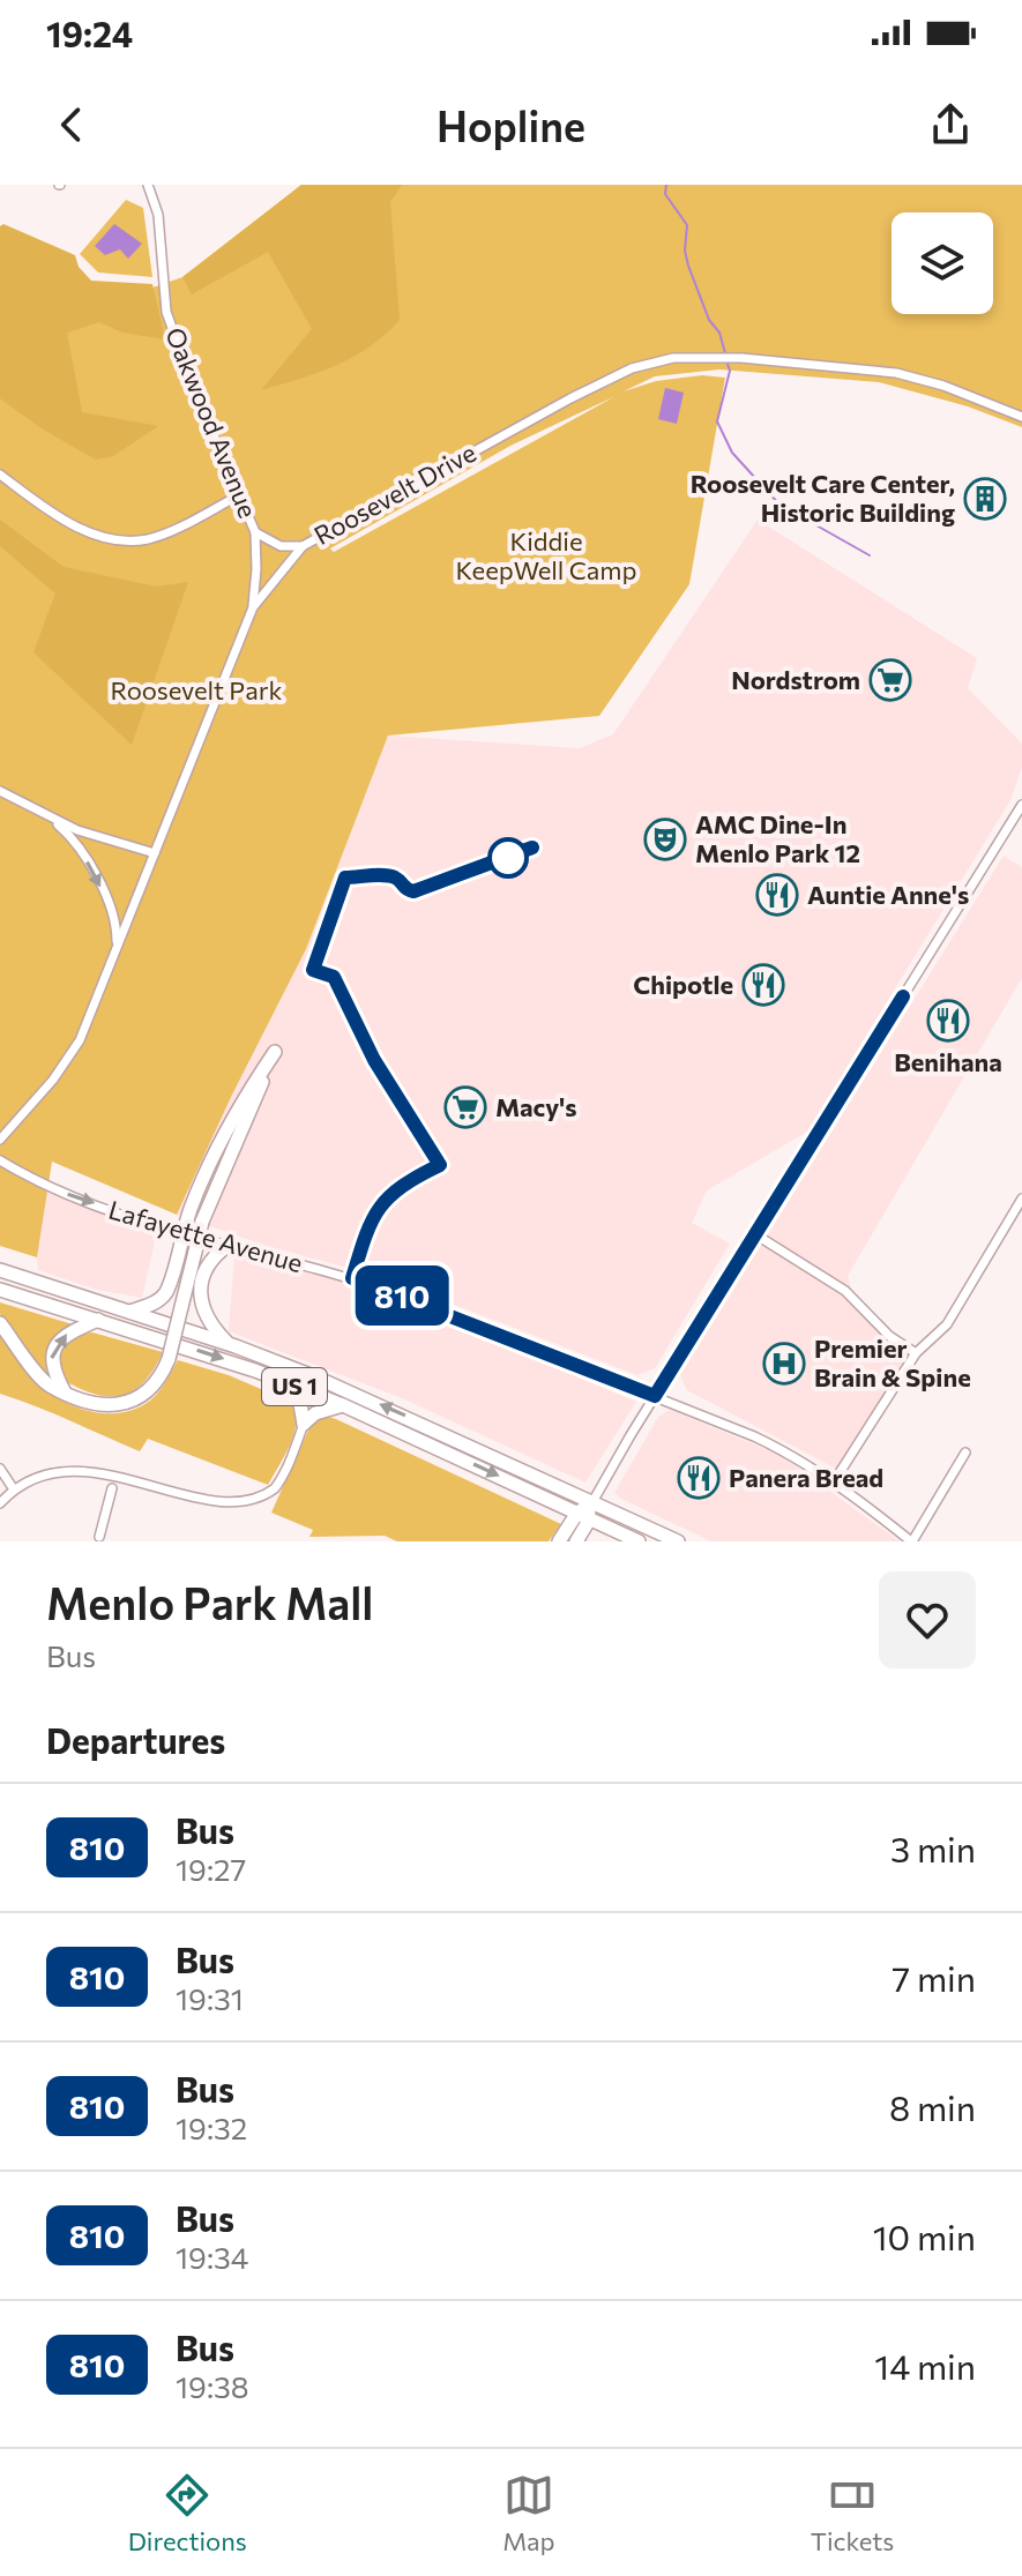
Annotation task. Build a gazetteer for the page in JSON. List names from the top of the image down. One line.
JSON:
{"streets":{"highway":["US 1"],"street":["Oakwood Avenue","Roosevelt Drive","Lafayette Avenue"]},"crossings":[["Oakwood Avenue","Roosevelt Drive"]],"parks":["Kiddie KeepWell Camp","Roosevelt Park"],"places":{"building":["Roosevelt Care Center, Historic Building"],"supermarket":["Nordstrom","Macy's"],"theatre":["AMC Dine-In Menlo Park 12"],"restaurant":["Auntie Anne's","Chipotle","Benihana","Panera Bread"],"hospital":["Premier Brain & Spine"]},"lines":["bus line 810"],"page":{"status":"19:24","header":"Hopline","on_map":"810","heading":[["Menlo Park Mall","Bus"],"Departures"],"list":[{"mark":"810","name":"Bus","note":"19:27","value":"3 min"},{"mark":"810","name":"Bus","note":"19:31","value":"7 min"},{"mark":"810","name":"Bus","note":"19:32","value":"8 min"},{"mark":"810","name":"Bus","note":"19:34","value":"10 min"},{"mark":"810","name":"Bus","note":"19:38","value":"14 min"}],"tabs":["Directions","Map","Tickets"]}}
